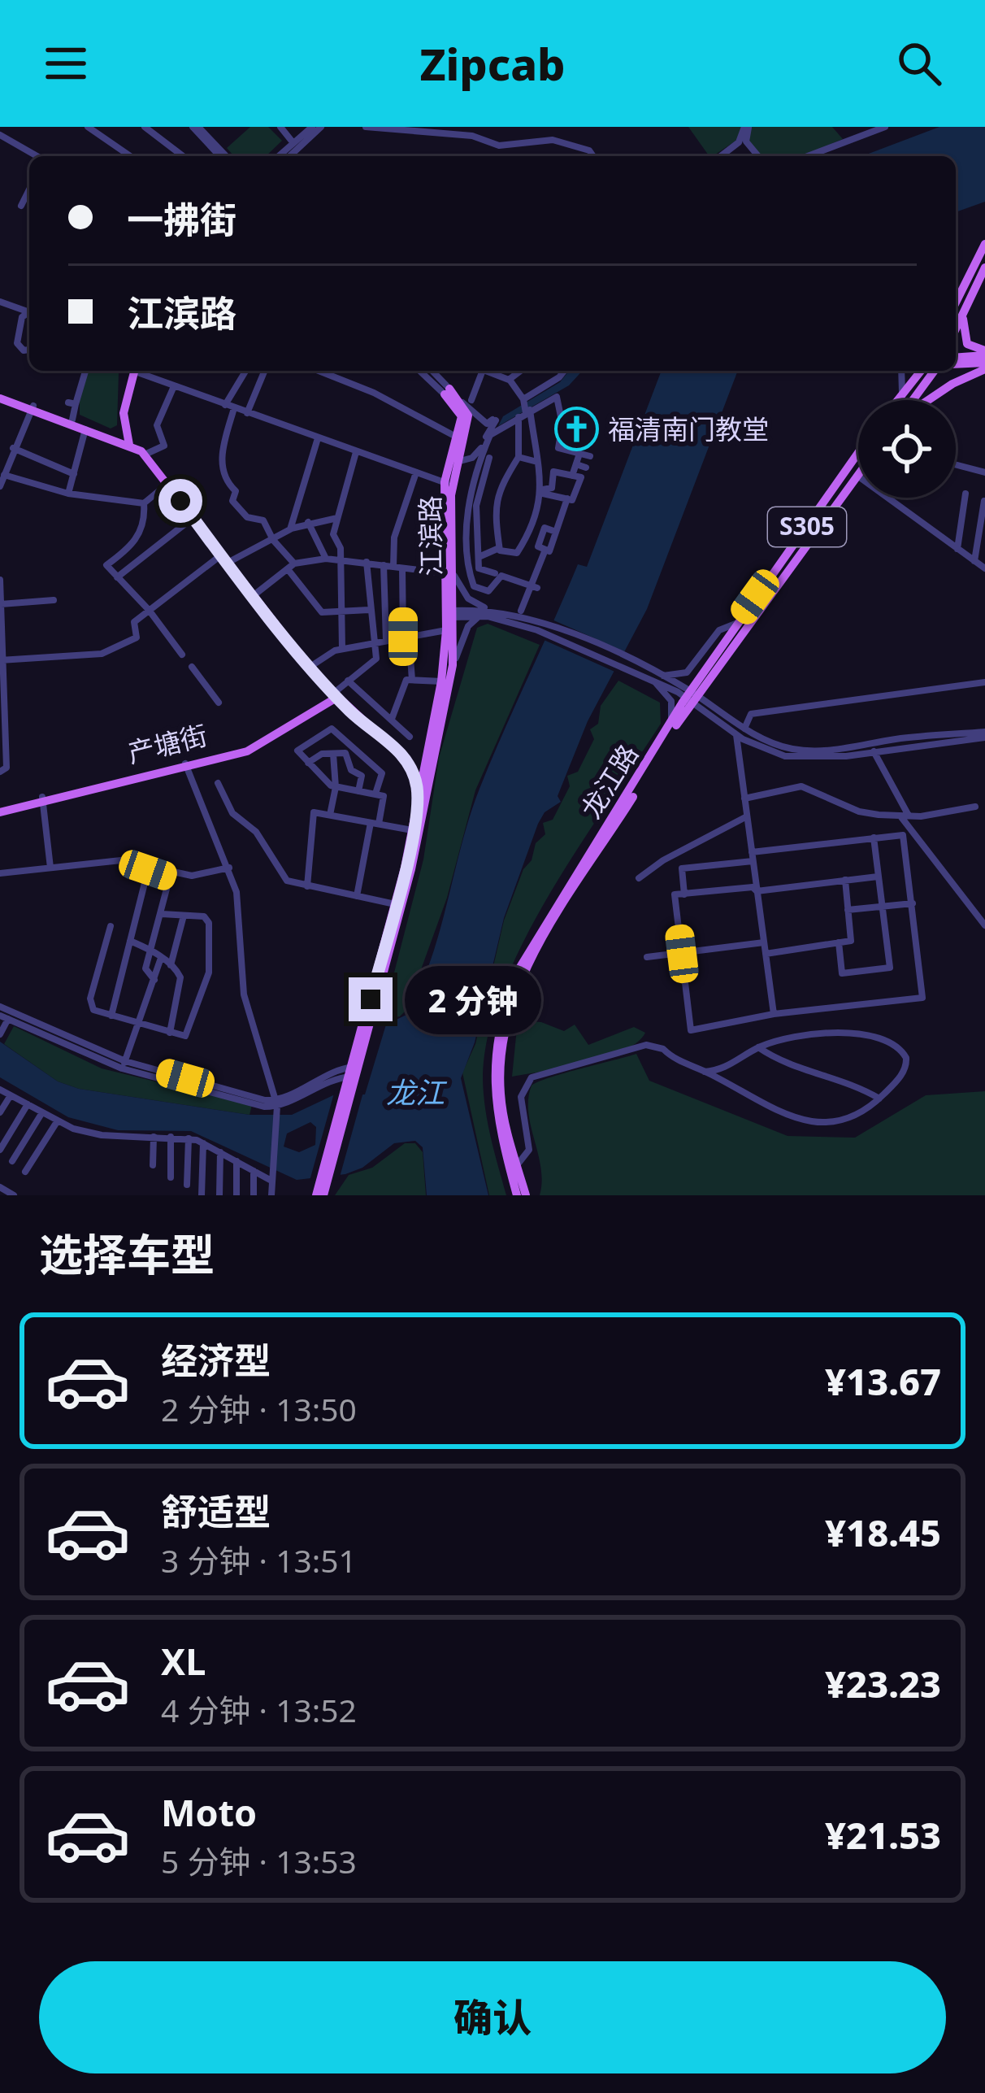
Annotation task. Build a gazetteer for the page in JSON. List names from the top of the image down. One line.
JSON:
{"streets":{"main road":["S305","江滨路","产塘街","龙江路"]},"water":["龙江"],"places":{"church":["福清南门教堂"]},"page":{"header":"Zipcab","banner":["一拂街","江滨路"],"bubble":"2 分钟","heading":"选择车型","list":[{"name":"经济型","note":"2 分钟 · 13:50","value":"¥13.67"},{"name":"舒适型","note":"3 分钟 · 13:51","value":"¥18.45"},{"name":"XL","note":"4 分钟 · 13:52","value":"¥23.23"},{"name":"Moto","note":"5 分钟 · 13:53","value":"¥21.53"}],"buttons":"确认"}}
